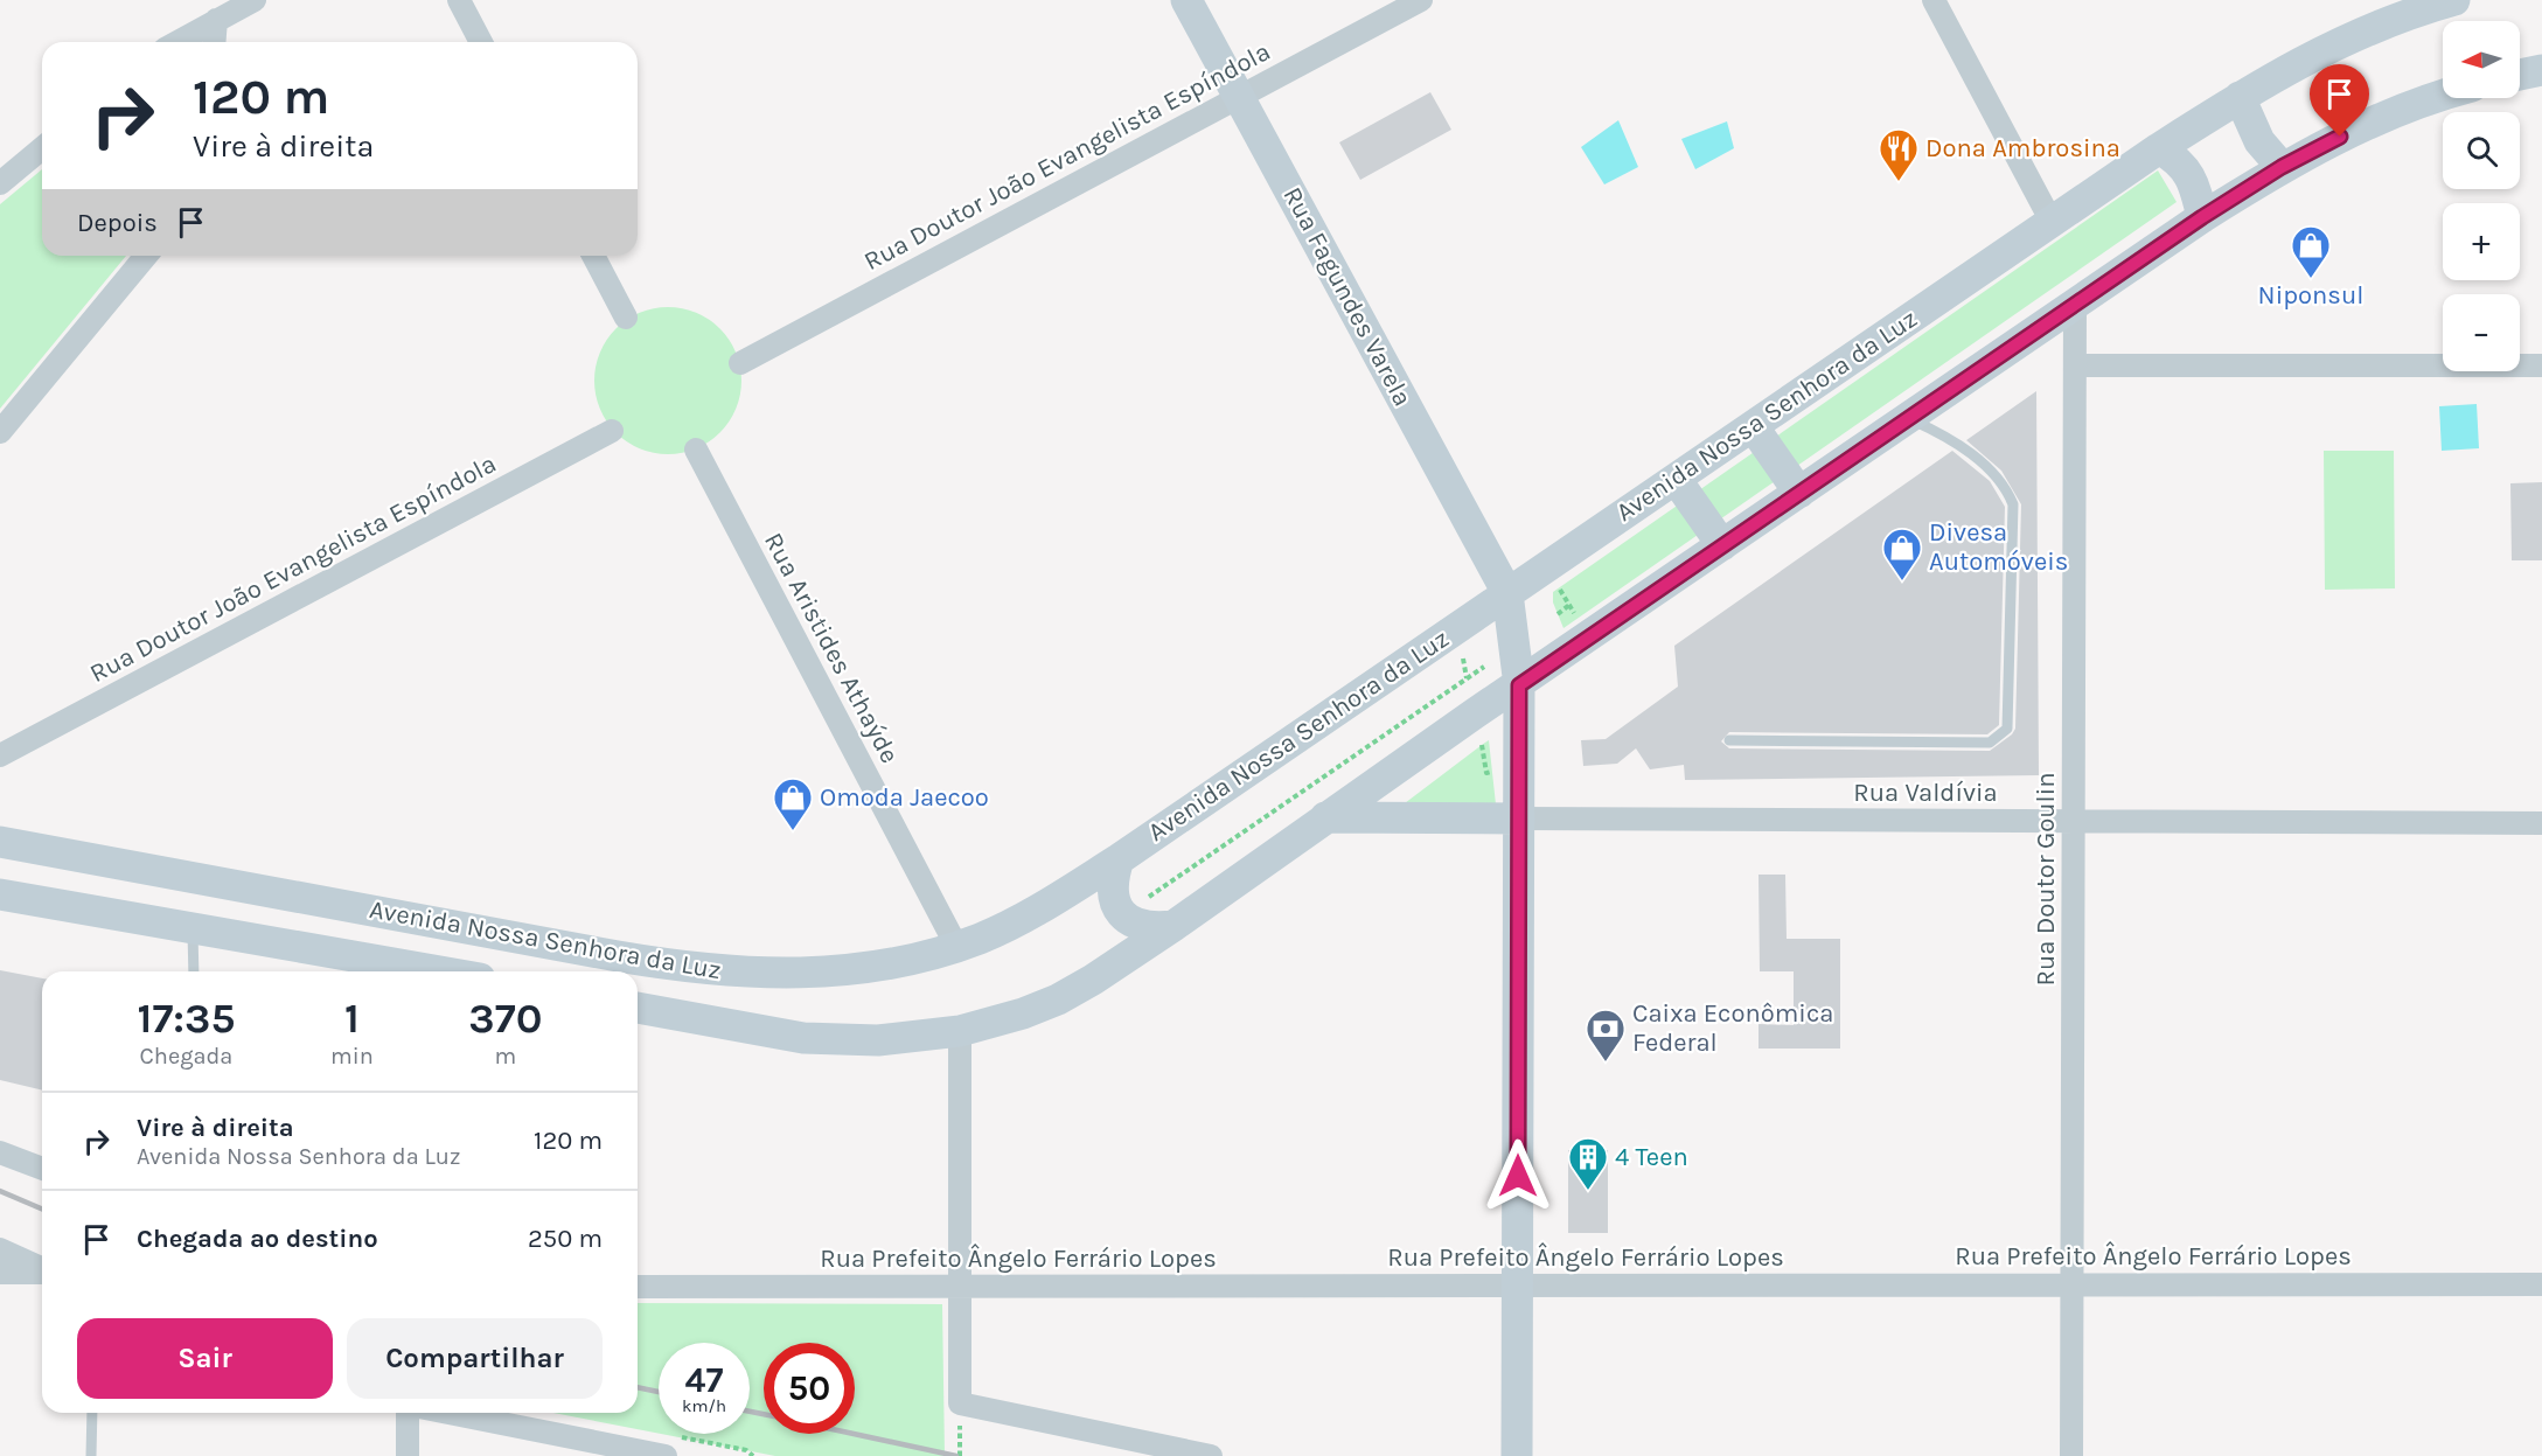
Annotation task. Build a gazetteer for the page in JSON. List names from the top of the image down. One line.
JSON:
{"streets":{"main road":["Rua Fagundes Varela","Avenida Nossa Senhora da Luz"],"street":["Rua Doutor João Evangelista Espíndola","Rua Aristides Athaýde","Rua Valdívia","Rua Doutor Goulin","Rua Prefeito Ângelo Ferrário Lopes"]},"crossings":[["Rua Doutor João Evangelista Espíndola","Rua Fagundes Varela"],["Rua Fagundes Varela","Avenida Nossa Senhora da Luz"],["Avenida Nossa Senhora da Luz","Rua Aristides Athaýde"],["Avenida Nossa Senhora da Luz","Rua Doutor Goulin"],["Rua Valdívia","Rua Doutor Goulin"],["Rua Doutor Goulin","Rua Prefeito Ângelo Ferrário Lopes"]],"places":{"restaurant":["Dona Ambrosina"],"shop":["Niponsul","Divesa Automóveis","Omoda Jaecoo"],"bank":["Caixa Econômica Federal"],"building":["4 Teen"]},"north":"left","page":{"map_buttons":["+","−"],"turn":["120 m","Vire à direita"],"then":"Depois","eta":["17:35","Chegada","1","min","370","m"],"list":[{"name":"Vire à direita","note":"Avenida Nossa Senhora da Luz","value":"120 m"},{"name":"Chegada ao destino","value":"250 m"}],"buttons":["Sair","Compartilhar"],"speed":"47 km/h","limit":"50"}}
